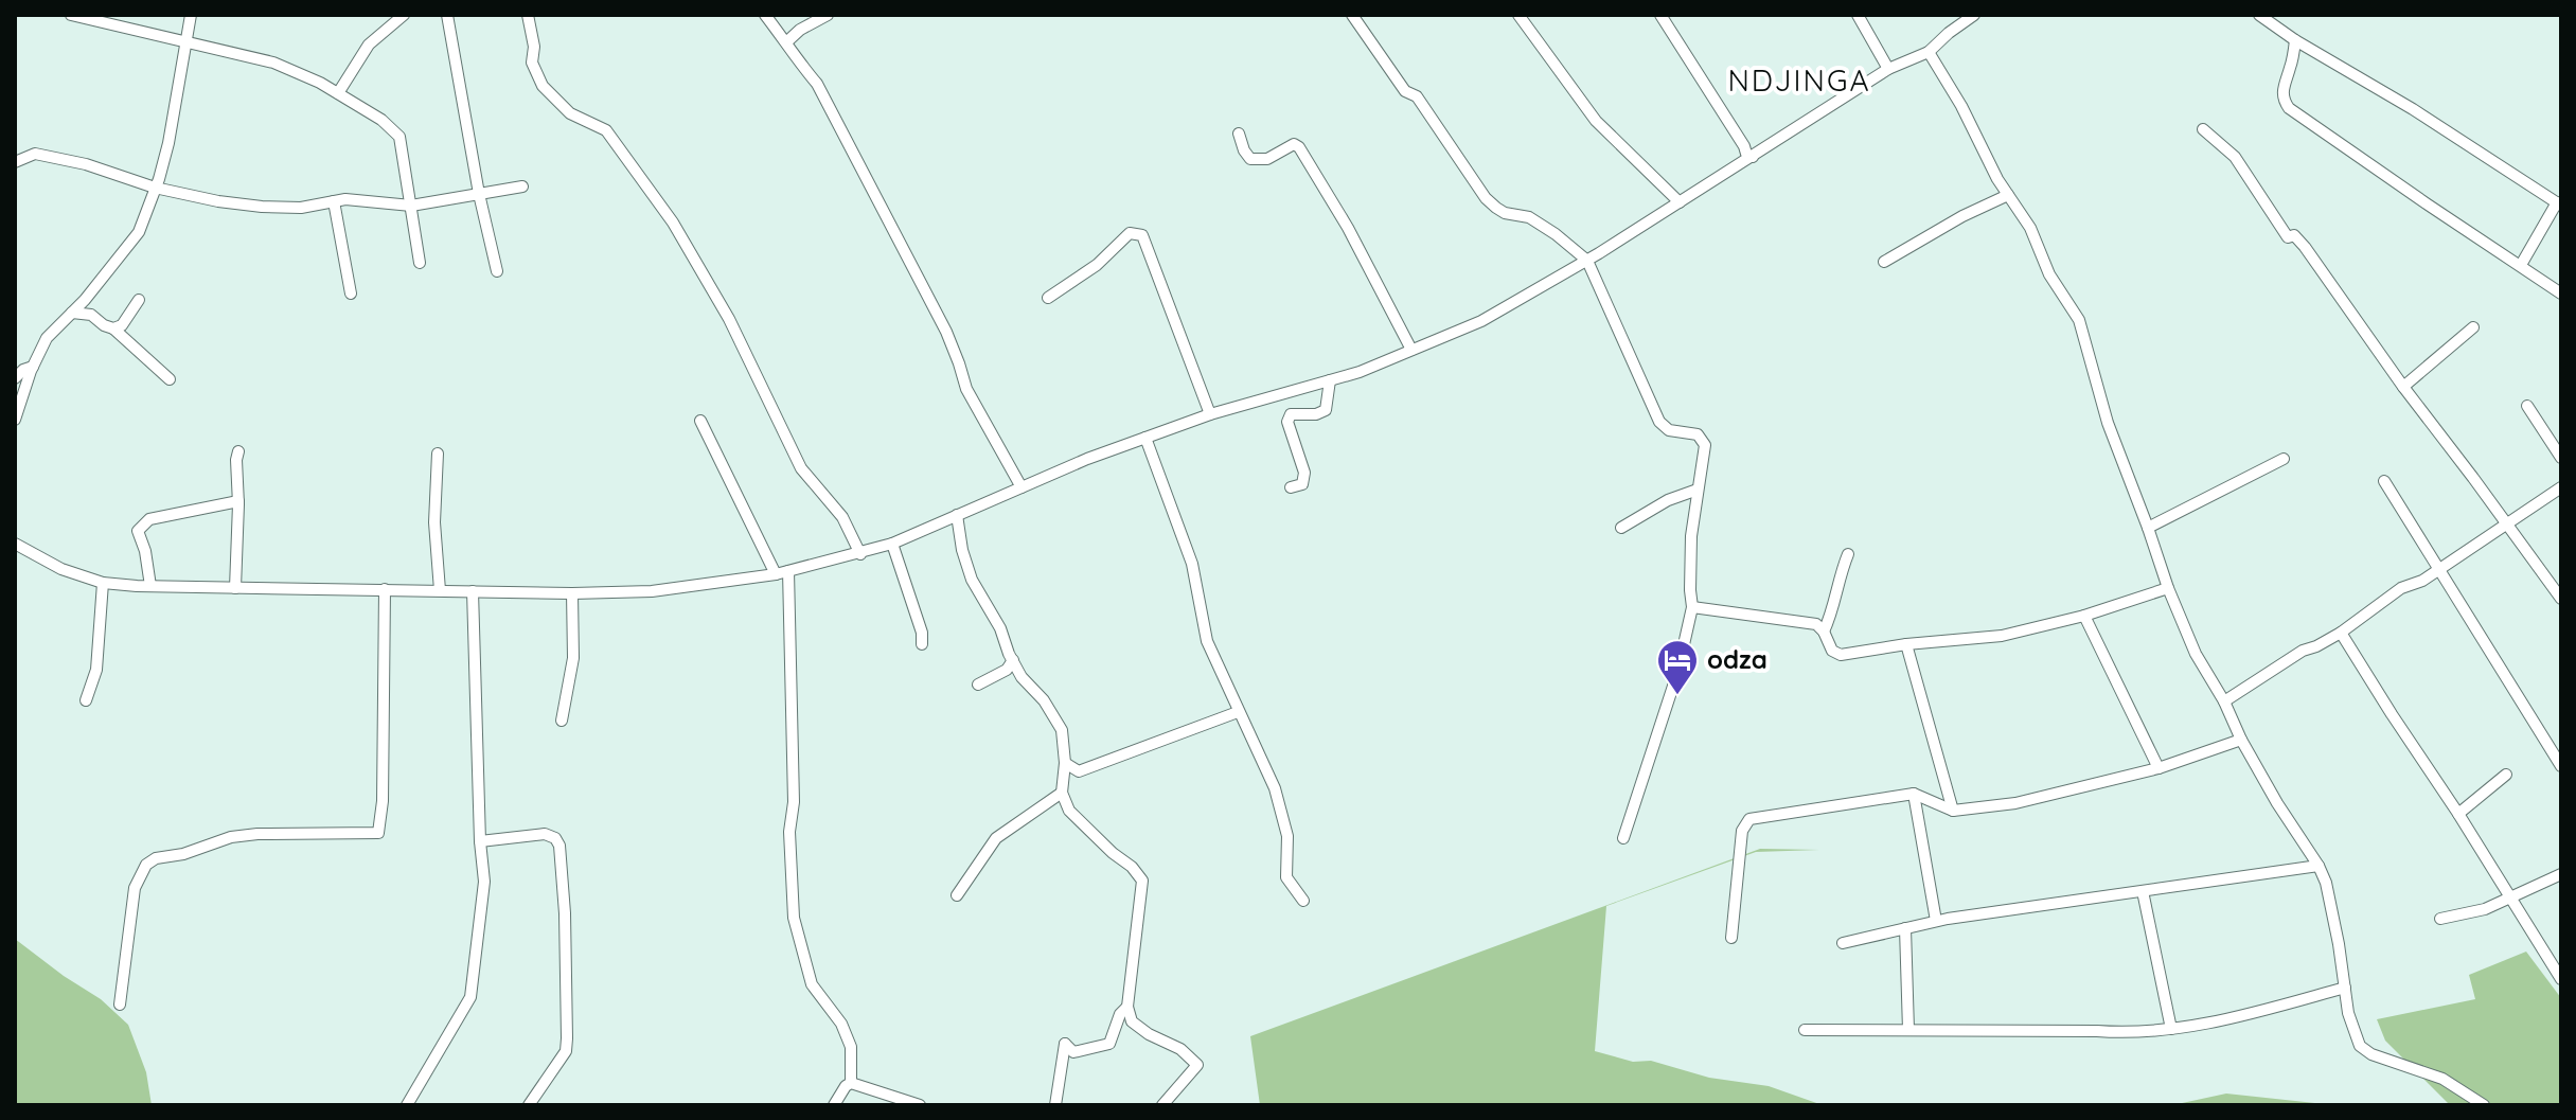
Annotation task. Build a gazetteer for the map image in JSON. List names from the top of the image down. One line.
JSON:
{"districts":["NDJINGA"],"places":{"hotel":["odza"]}}
